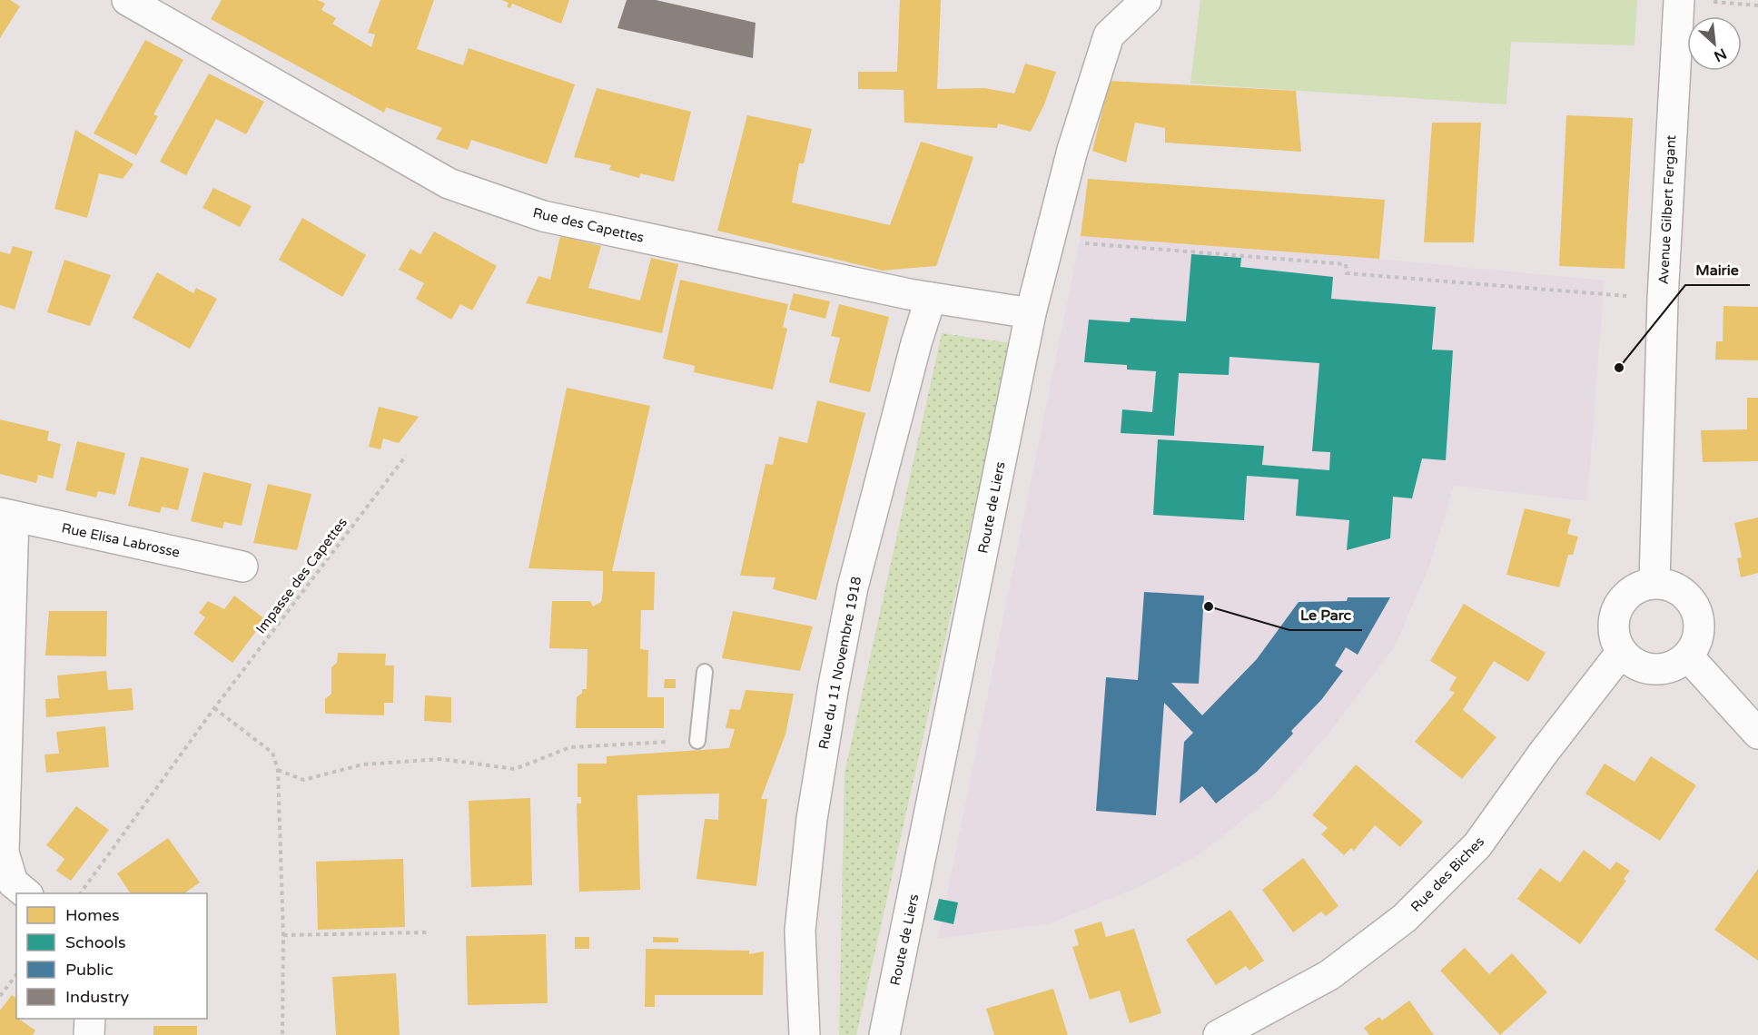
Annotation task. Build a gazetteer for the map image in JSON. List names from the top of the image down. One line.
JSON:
{"streets":{"street":["Avenue Gilbert Fergant","Rue des Capettes","Route de Liers","Rue Elisa Labrosse","Rue du 11 Novembre 1918","Rue des Biches"],"path":["Impasse des Capettes"]},"crossings":[["Avenue Gilbert Fergant","Rue des Biches"],["Rue des Capettes","Route de Liers"],["Rue des Capettes","Rue du 11 Novembre 1918"]],"places":["Mairie","Le Parc"],"legend":["Homes","Schools","Public","Industry"],"north":"bottom right"}
